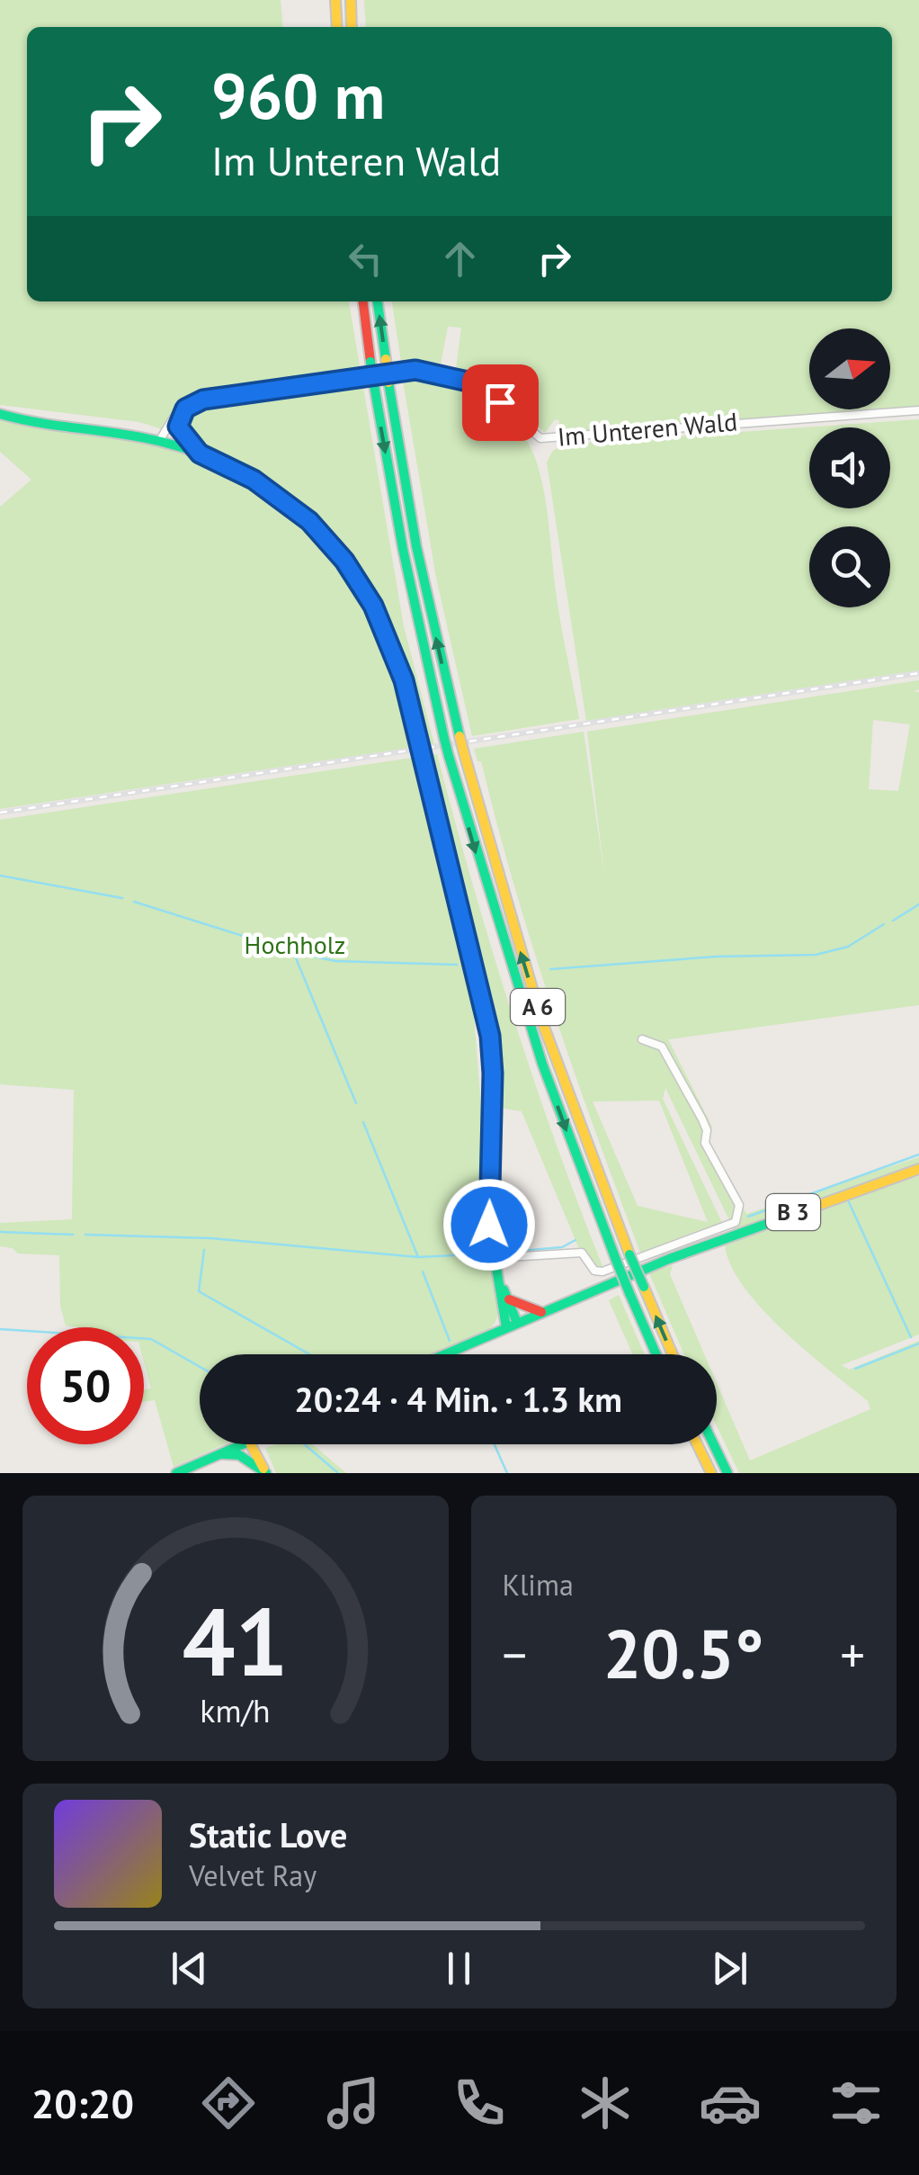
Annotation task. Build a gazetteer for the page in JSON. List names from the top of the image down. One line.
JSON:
{"streets":{"main road":["A 6","B 3"],"street":["Im Unteren Wald"]},"parks":["Hochholz"],"north":"right","page":{"turn":["960 m","Im Unteren Wald"],"limit":"50","trip":"20:24 · 4 Min. · 1.3 km","tile":"Klima","heat":["−","20.5°","+"],"song":["Static Love","Velvet Ray"],"tabs":"20:20","gauge":["41","km/h"]}}
